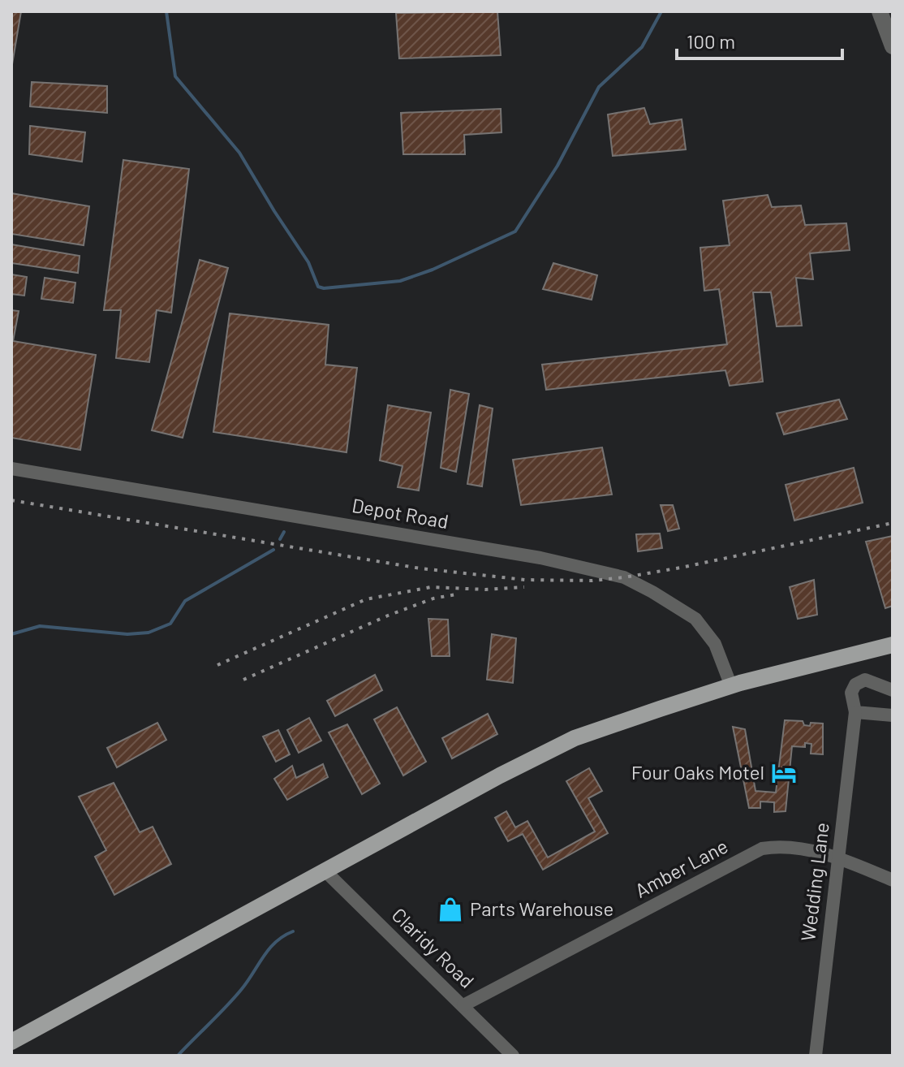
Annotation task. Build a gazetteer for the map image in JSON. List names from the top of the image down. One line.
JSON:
{"streets":{"street":["Depot Road","Amber Lane","Wedding Lane","Claridy Road"]},"crossings":[["Amber Lane","Wedding Lane"],["Amber Lane","Claridy Road"]],"places":{"hotel":["Four Oaks Motel"],"shop":["Parts Warehouse"]},"scale_bar":"100 m"}
